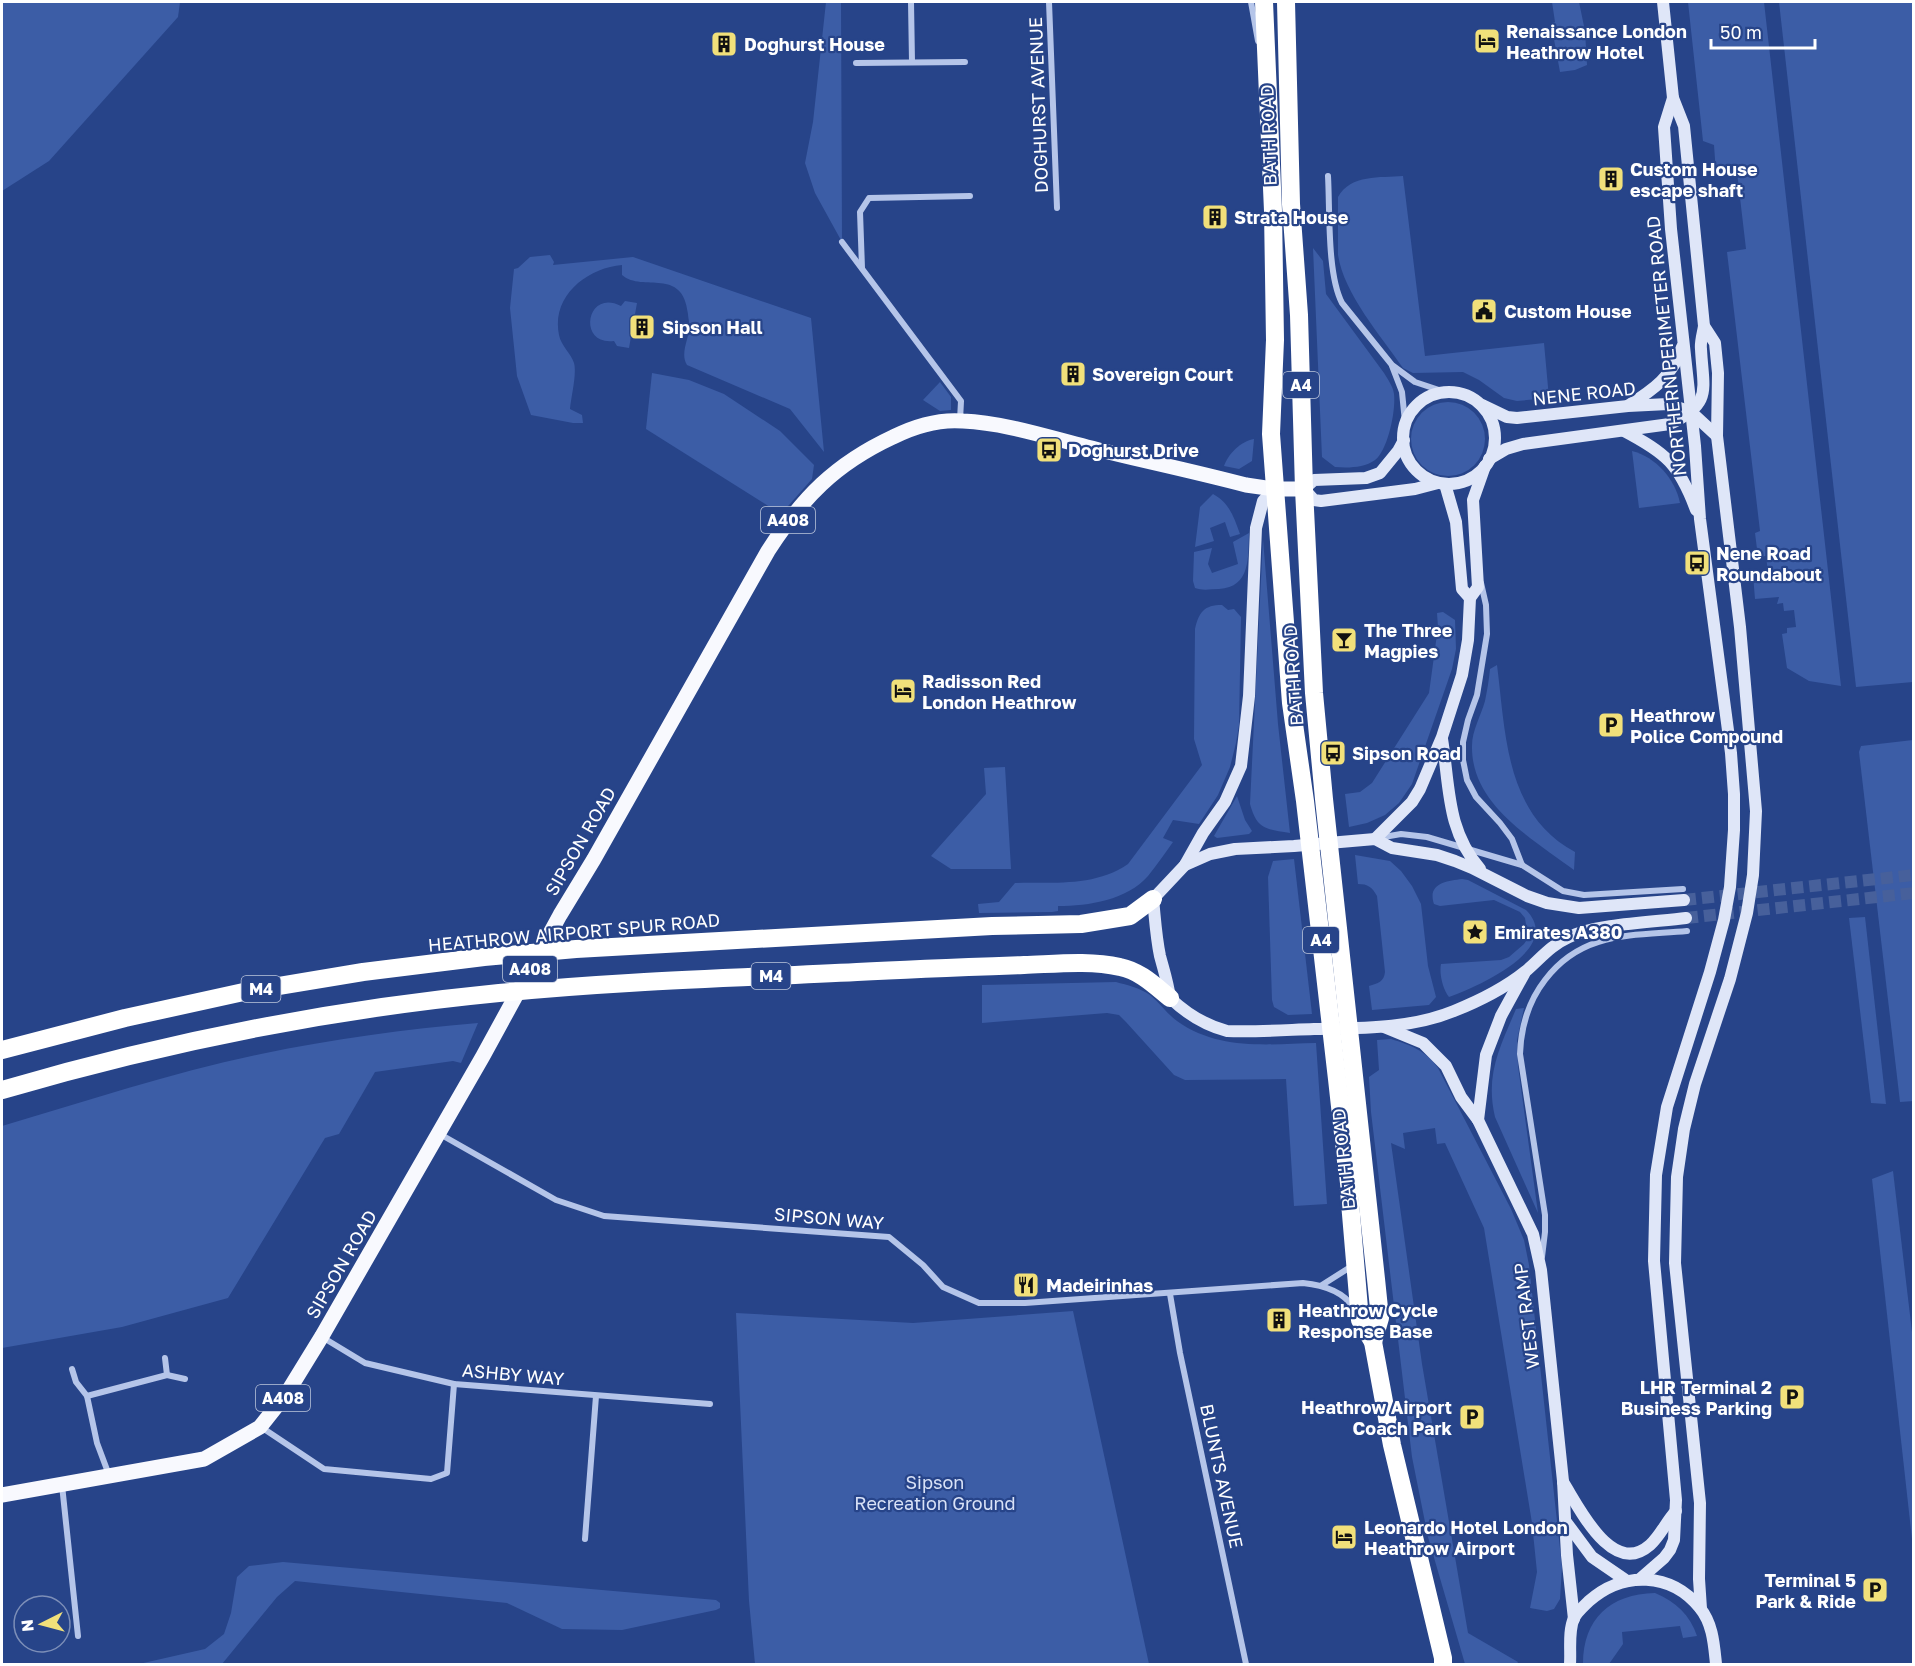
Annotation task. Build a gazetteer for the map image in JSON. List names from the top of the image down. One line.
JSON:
{"streets":{"highway":["BATH ROAD","A4","HEATHROW AIRPORT SPUR ROAD","M4"],"main road":["A408","SIPSON ROAD"],"street":["DOGHURST AVENUE","NORTHERN PERIMETER ROAD","NENE ROAD","SIPSON WAY","WEST RAMP","ASHBY WAY","BLUNTS AVENUE"]},"crossings":[["BATH ROAD","SIPSON ROAD"],["BATH ROAD","SIPSON WAY"],["NORTHERN PERIMETER ROAD","NENE ROAD"],["SIPSON ROAD","SIPSON WAY"],["SIPSON ROAD","ASHBY WAY"],["SIPSON WAY","BLUNTS AVENUE"]],"parks":["Sipson Recreation Ground"],"places":{"hotel":["Renaissance London Heathrow Hotel","Radisson Red London Heathrow","Leonardo Hotel London Heathrow Airport"],"building":["Doghurst House","Custom House escape shaft","Strata House","Sipson Hall","Sovereign Court","Heathrow Cycle Response Base"],"public building":["Custom House"],"bus stop":["Doghurst Drive","Nene Road Roundabout","Sipson Road"],"bar":["The Three Magpies"],"parking":["Heathrow Police Compound","LHR Terminal 2 Business Parking","Heathrow Airport Coach Park","Terminal 5 Park & Ride"],"place":["Emirates A380"],"restaurant":["Madeirinhas"]},"scale_bar":"50 m","north":"left"}
